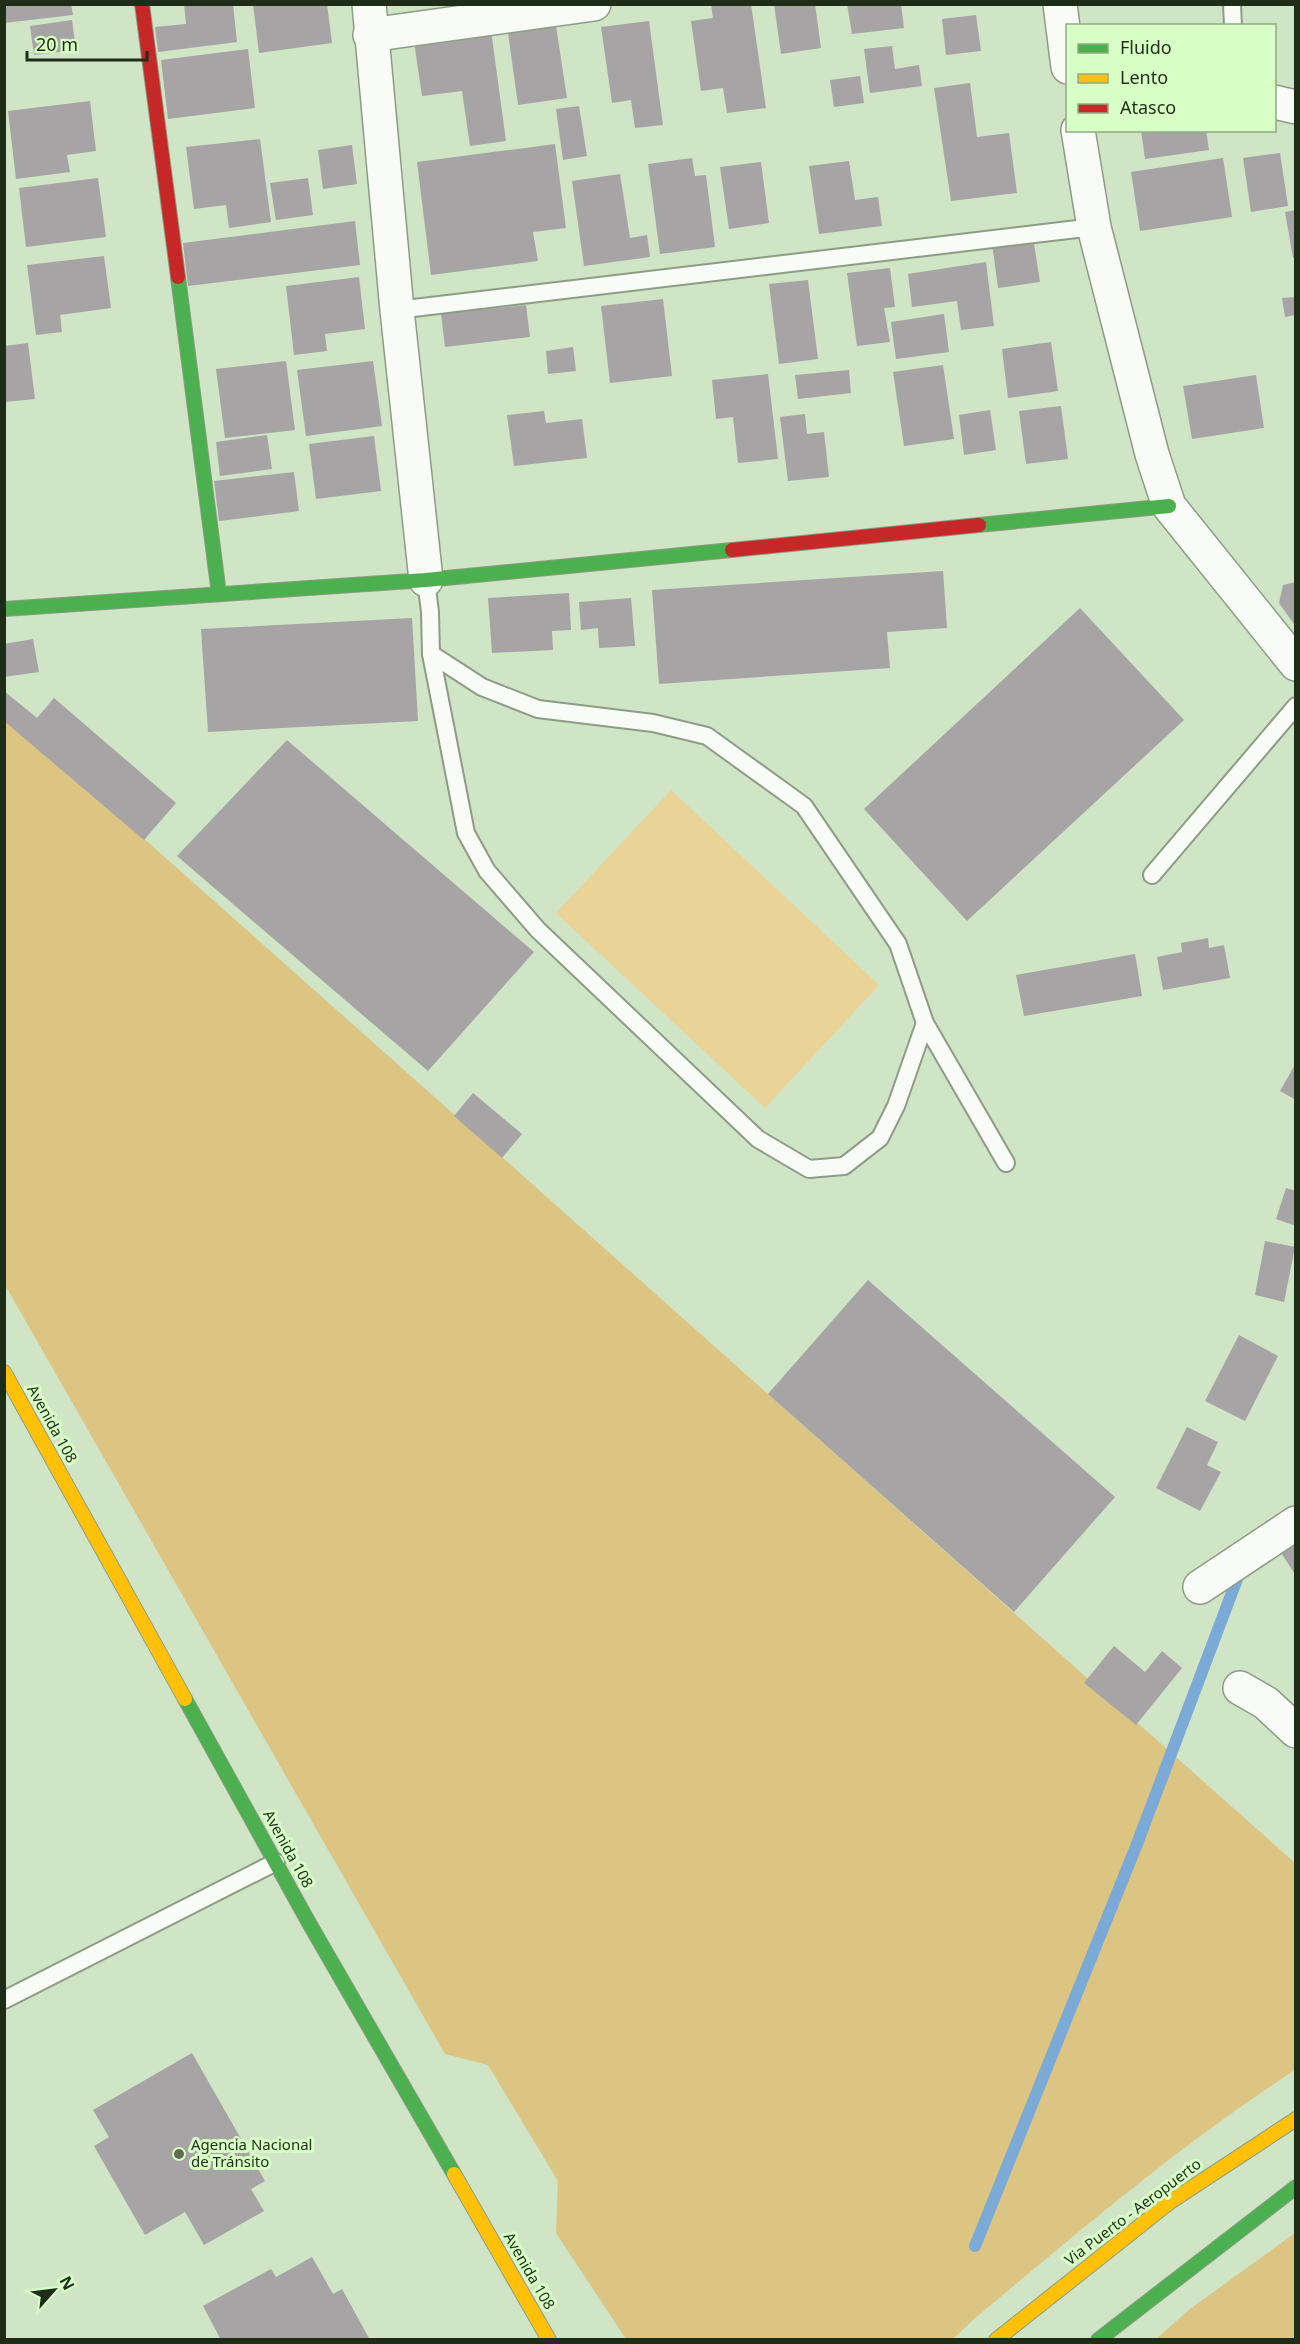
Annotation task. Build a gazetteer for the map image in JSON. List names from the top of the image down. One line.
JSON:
{"streets":{"street":["Avenida 108","Via Puerto - Aeropuerto"]},"places":["Agencia Nacional de Tránsito"],"legend":["Fluido","Lento","Atasco"],"scale_bar":"20 m","north":"top right"}
